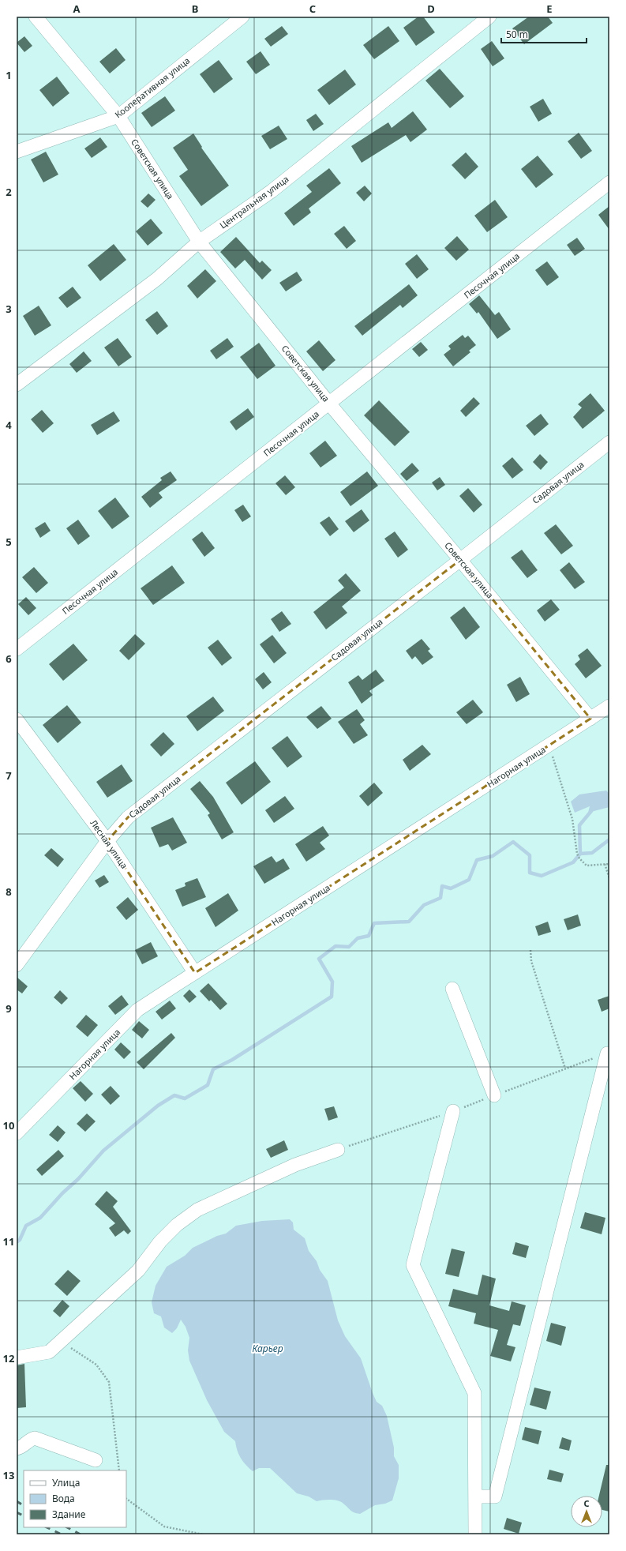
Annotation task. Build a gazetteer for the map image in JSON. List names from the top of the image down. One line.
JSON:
{"streets":{"street":["Кооперативная улица","Советская улица","Центральная улица","Песочная улица","Садовая улица","Нагорная улица","Лесная улица"]},"crossings":[["Кооперативная улица","Советская улица"],["Советская улица","Центральная улица"],["Советская улица","Песочная улица"],["Советская улица","Садовая улица"],["Советская улица","Нагорная улица"],["Садовая улица","Лесная улица"],["Нагорная улица","Лесная улица"]],"water":["Карьер"],"legend":["Улица","Вода","Здание"],"scale_bar":"50 m","north":"top","grid":{"columns":["A","B","C","D","E"],"rows":["1","2","3","4","5","6","7","8","9","10","11","12","13"]}}
